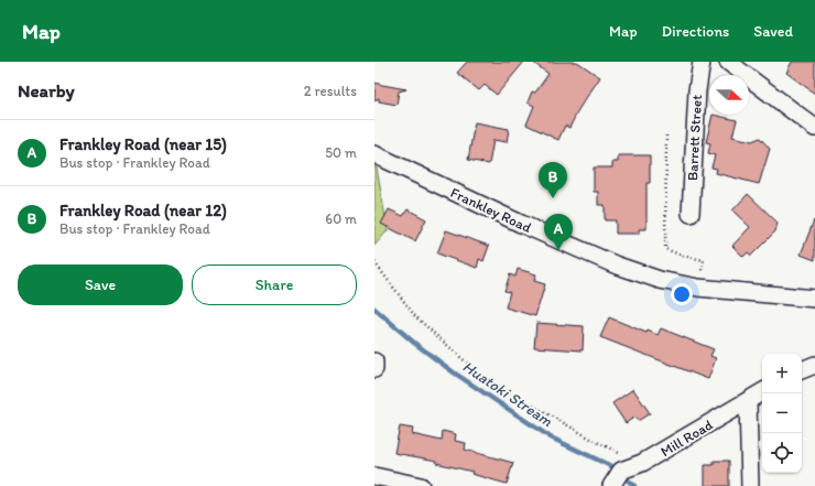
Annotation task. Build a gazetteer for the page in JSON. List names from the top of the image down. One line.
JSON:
{"streets":{"street":["Barrett Street","Frankley Road","Mill Road"]},"water":["Huatoki Stream"],"north":"right","page":{"header":"Map","nav":["Map","Directions","Saved"],"heading":["Nearby","2 results"],"list":[{"mark":"A","name":"Frankley Road (near 15)","note":"Bus stop · Frankley Road","value":"50 m"},{"mark":"B","name":"Frankley Road (near 12)","note":"Bus stop · Frankley Road","value":"60 m"}],"pins":["B","A"],"buttons":["Save","Share"],"map_buttons":["+","−"]}}
